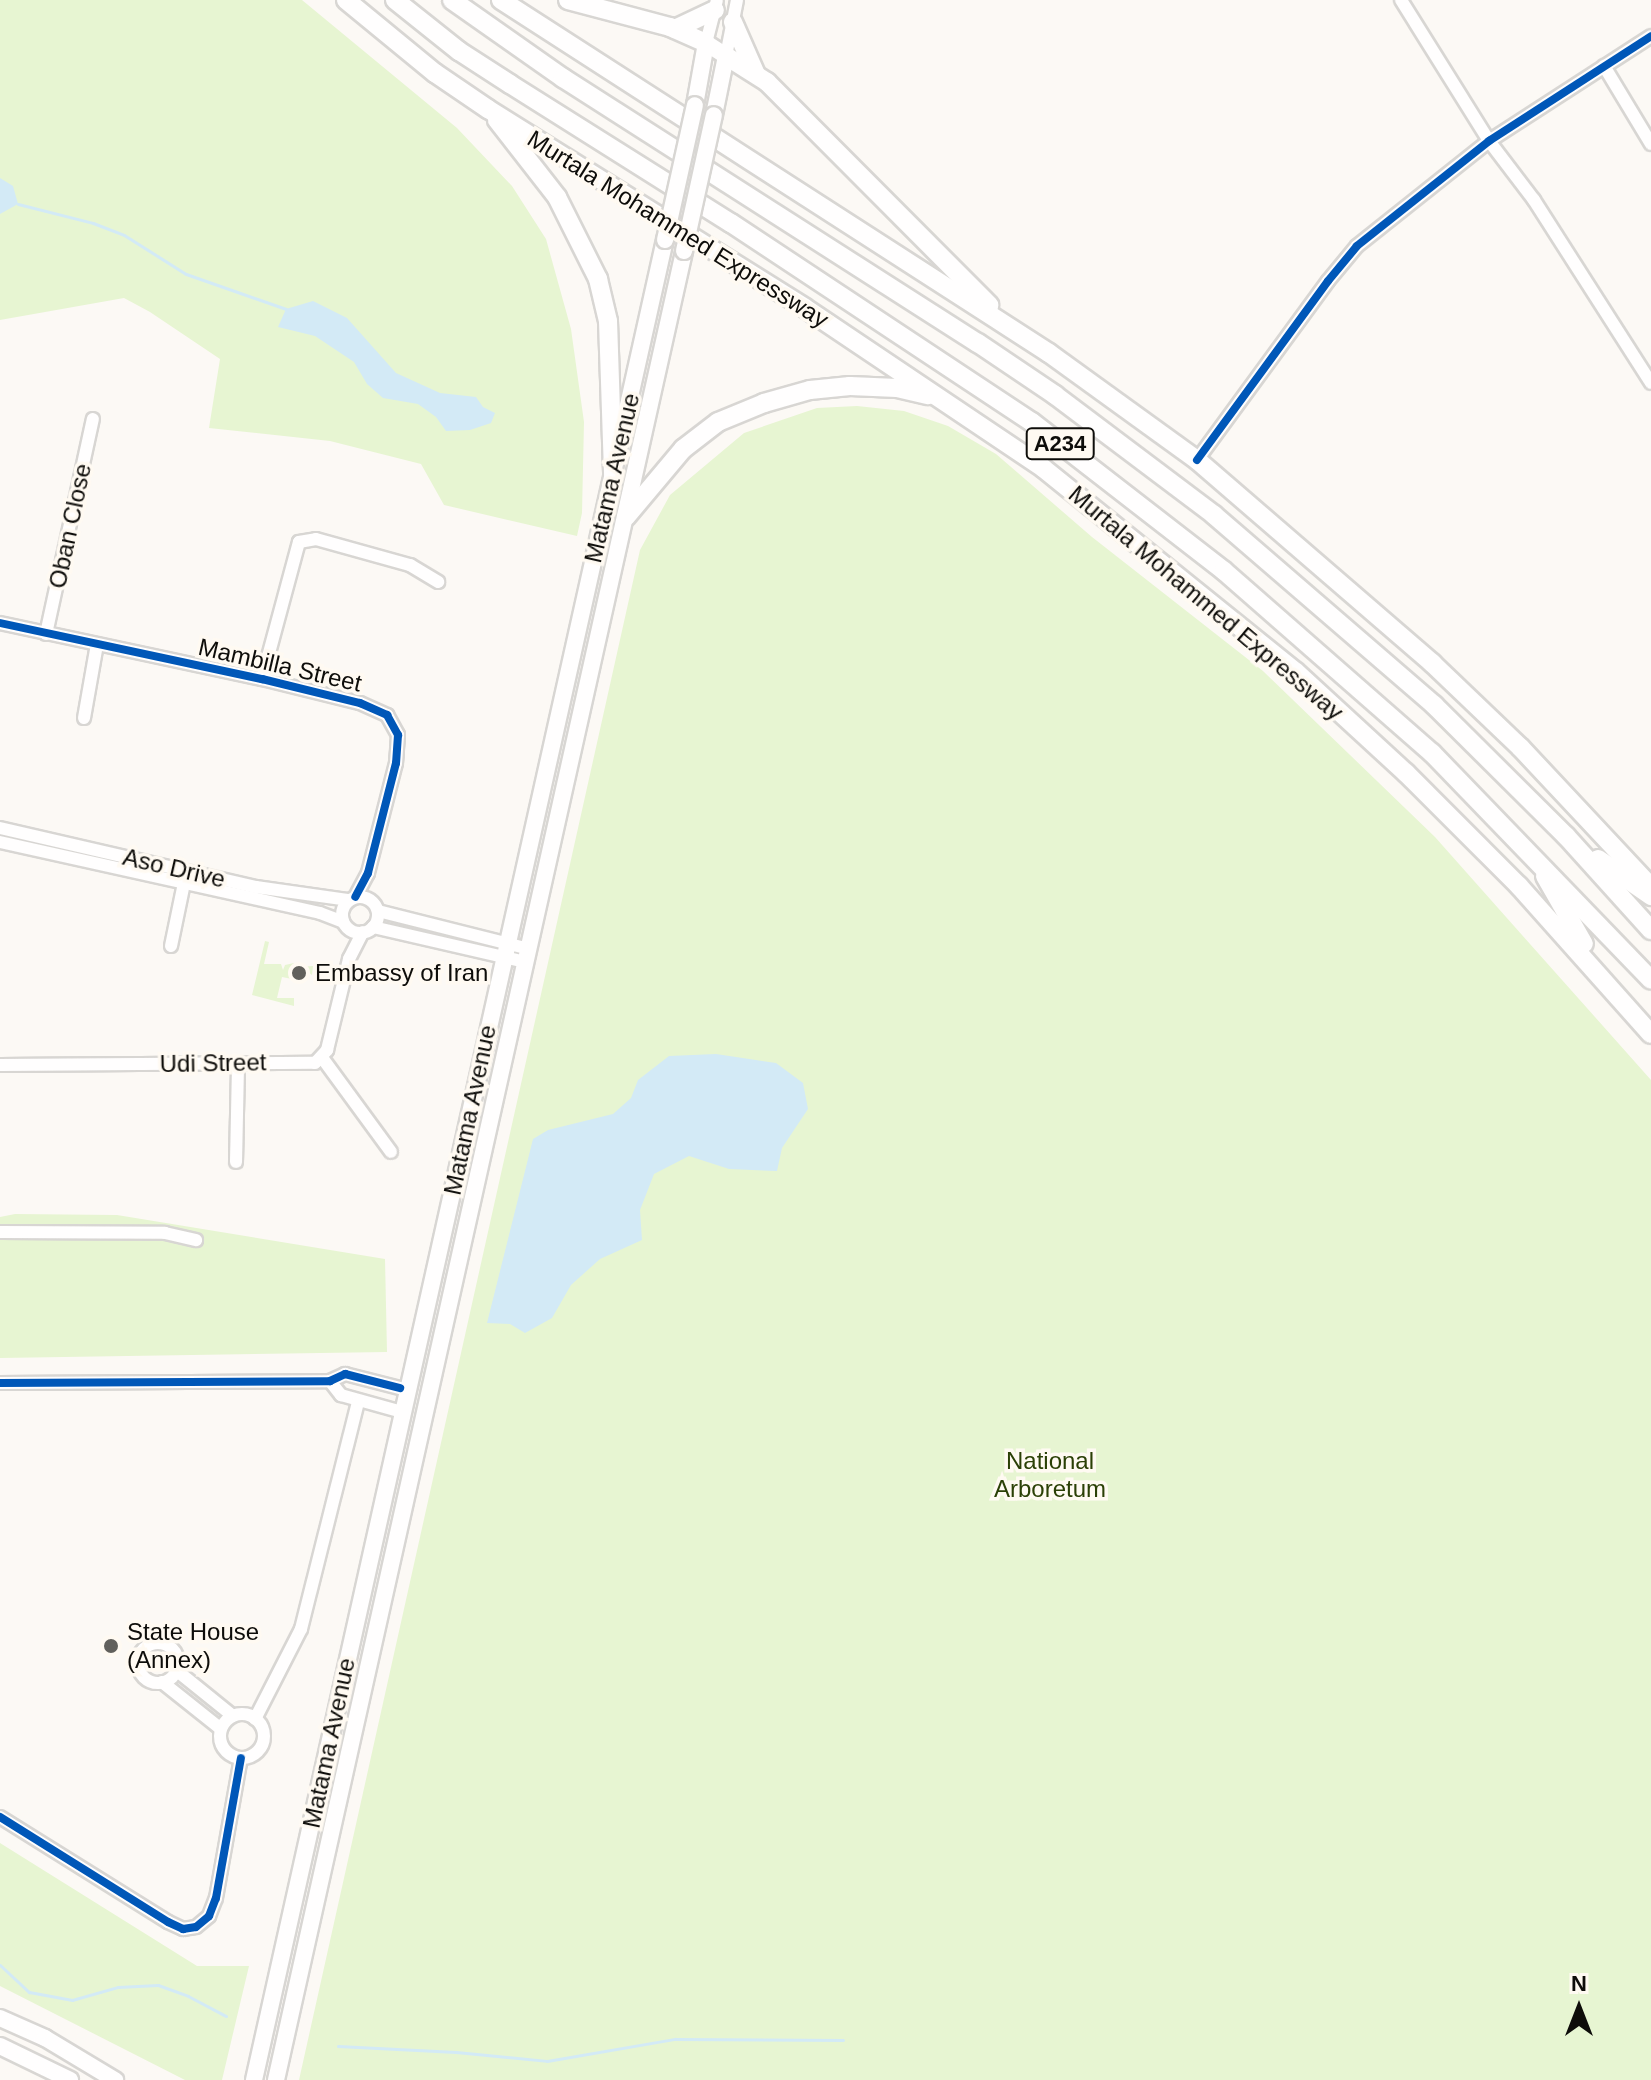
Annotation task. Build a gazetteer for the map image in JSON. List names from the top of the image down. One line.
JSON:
{"streets":{"highway":["Murtala Mohammed Expressway","A234"],"main road":["Matama Avenue"],"street":["Oban Close","Mambilla Street","Aso Drive","Udi Street"]},"crossings":[["Oban Close","Mambilla Street"]],"parks":["National Arboretum"],"places":["Embassy of Iran","State House (Annex)"],"north":"top"}
